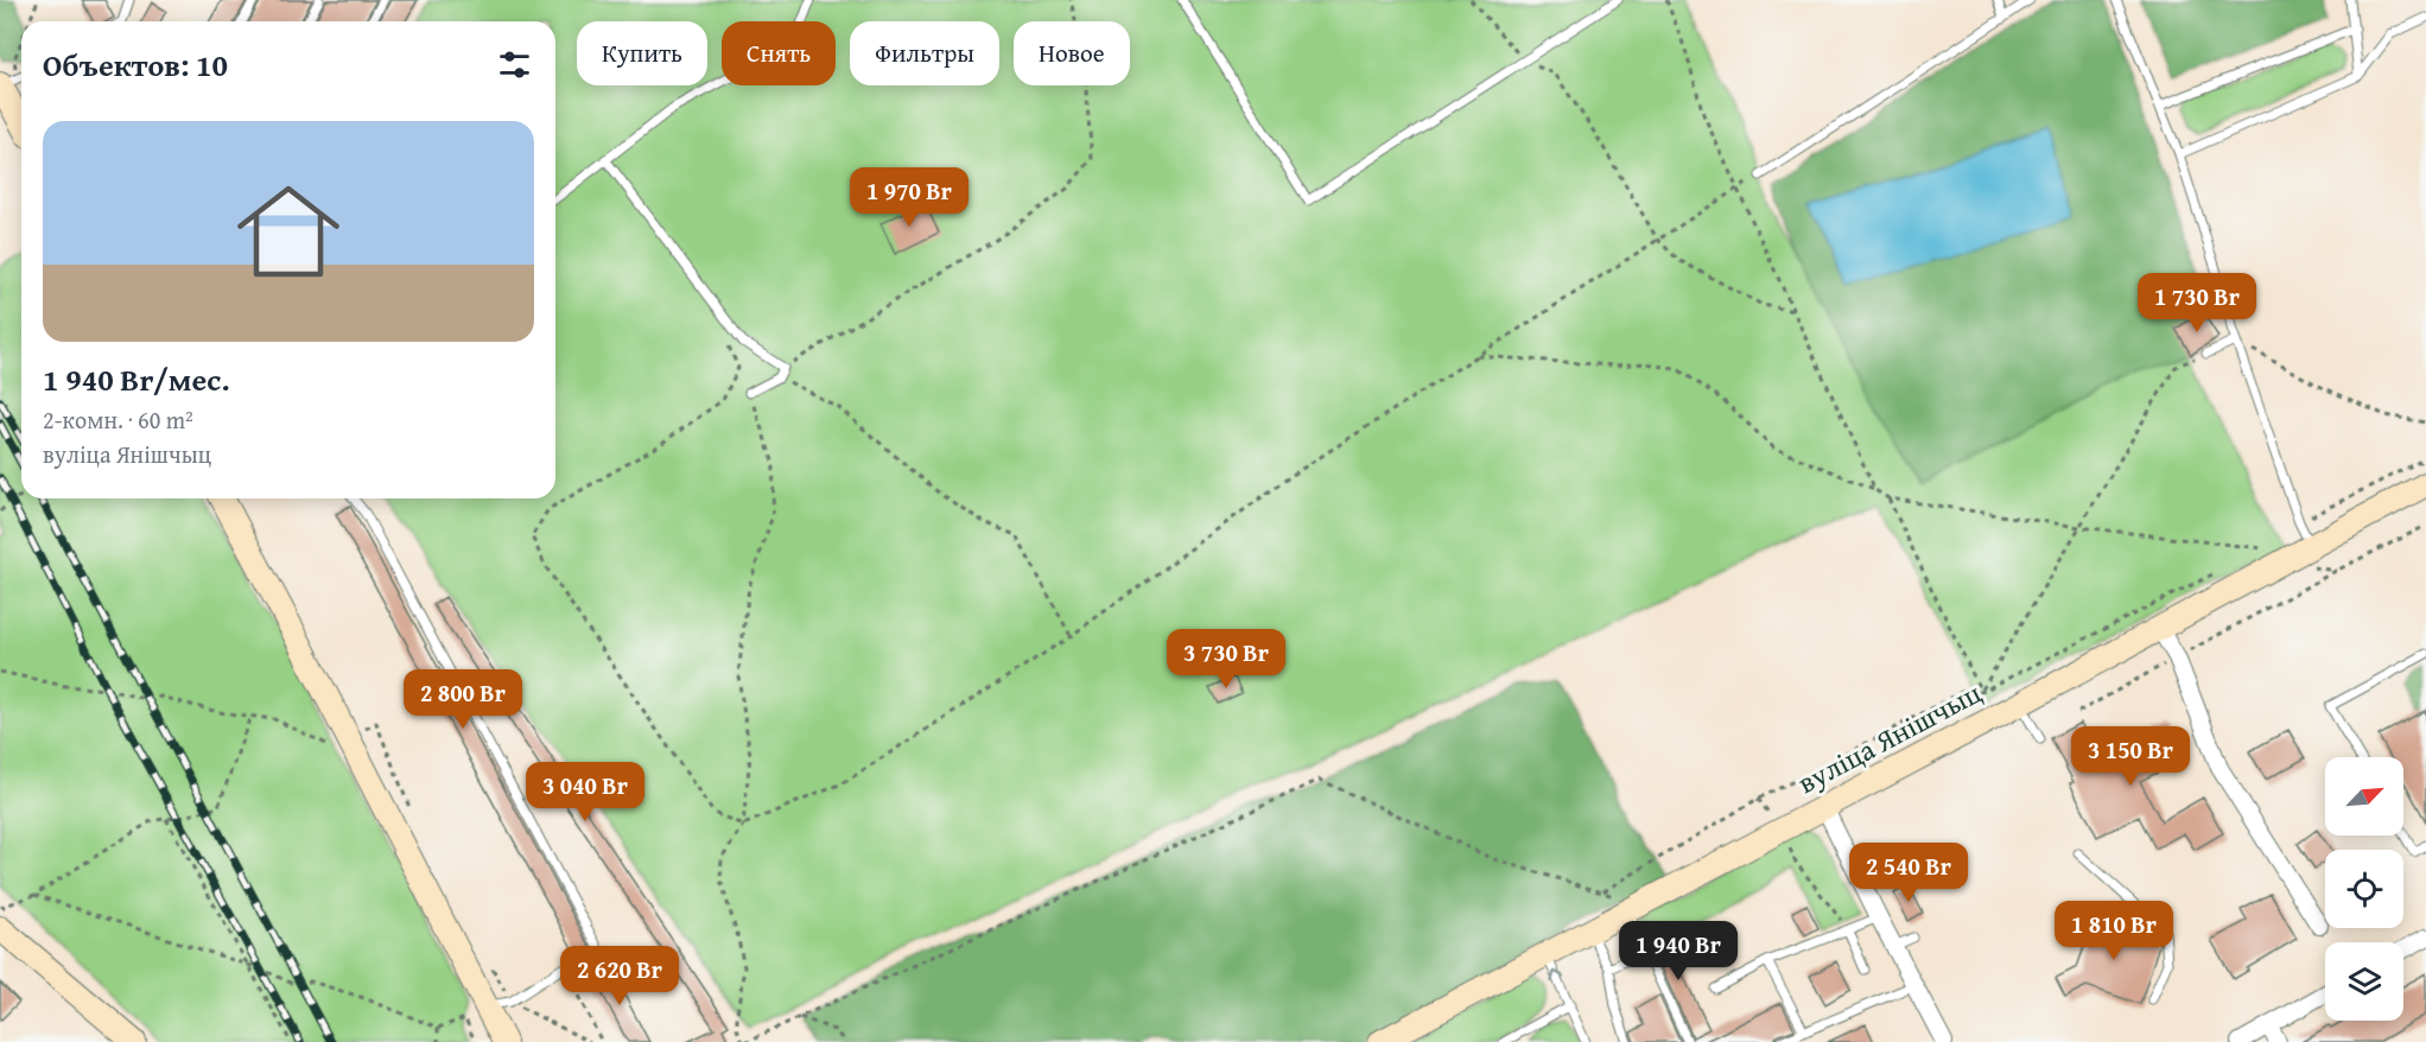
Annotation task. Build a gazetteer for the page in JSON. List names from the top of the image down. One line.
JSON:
{"streets":{"street":["вуліца Янішчыц"]},"north":"top right","page":{"chip":["Купить","Снять","Фильтры","Новое"],"heading":"Объектов: 10","list":[{"name":"1 940 Br/мес.","note":"2-комн. · 60 m² · вуліца Янішчыц"}],"price":["1 970 Br","1 730 Br","3 730 Br","2 800 Br","3 150 Br","3 040 Br","2 540 Br","1 810 Br","1 940 Br","2 620 Br"]}}
